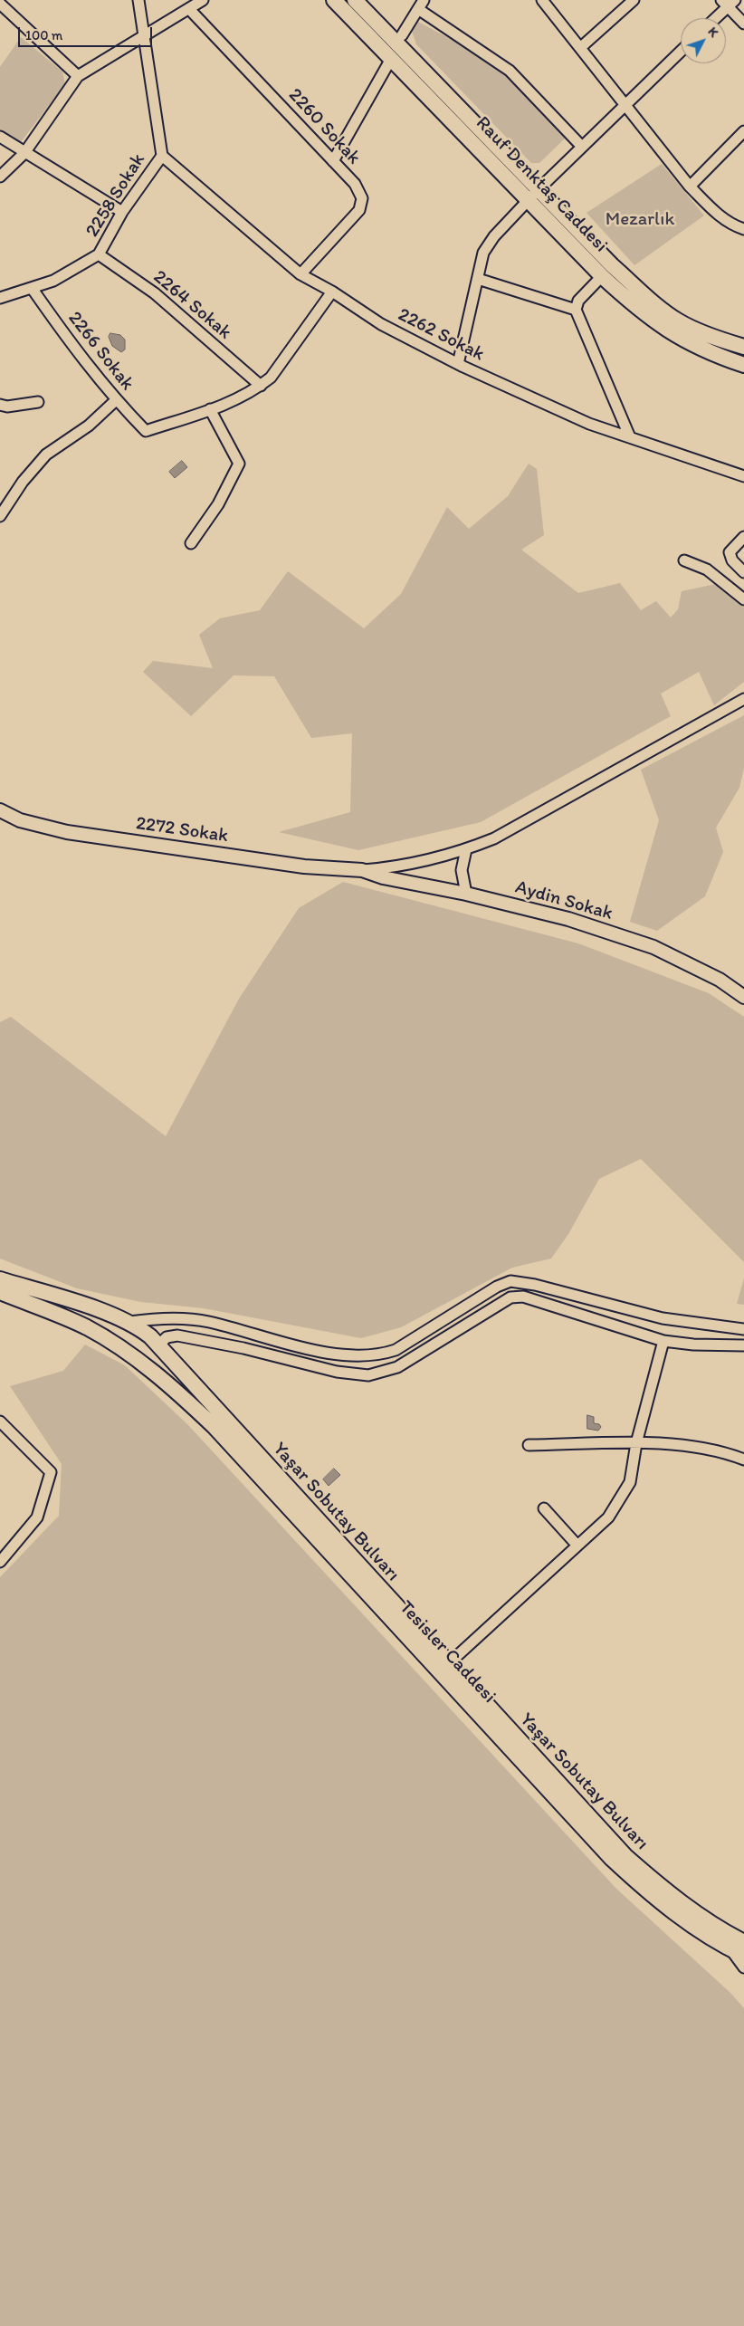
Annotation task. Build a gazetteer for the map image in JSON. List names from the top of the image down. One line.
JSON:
{"streets":{"main road":["Rauf Denktaş Caddesi","Yaşar Sobutay Bulvarı","Tesisler Caddesi"],"street":["2260 Sokak","2258 Sokak","2264 Sokak","2262 Sokak","2266 Sokak","2272 Sokak","Aydin Sokak"]},"crossings":[["2260 Sokak","2262 Sokak"],["2258 Sokak","2264 Sokak"],["2258 Sokak","2262 Sokak"],["2258 Sokak","2266 Sokak"],["2272 Sokak","Aydin Sokak"]],"parks":["Mezarlık"],"scale_bar":"100 m","north":"top right"}
